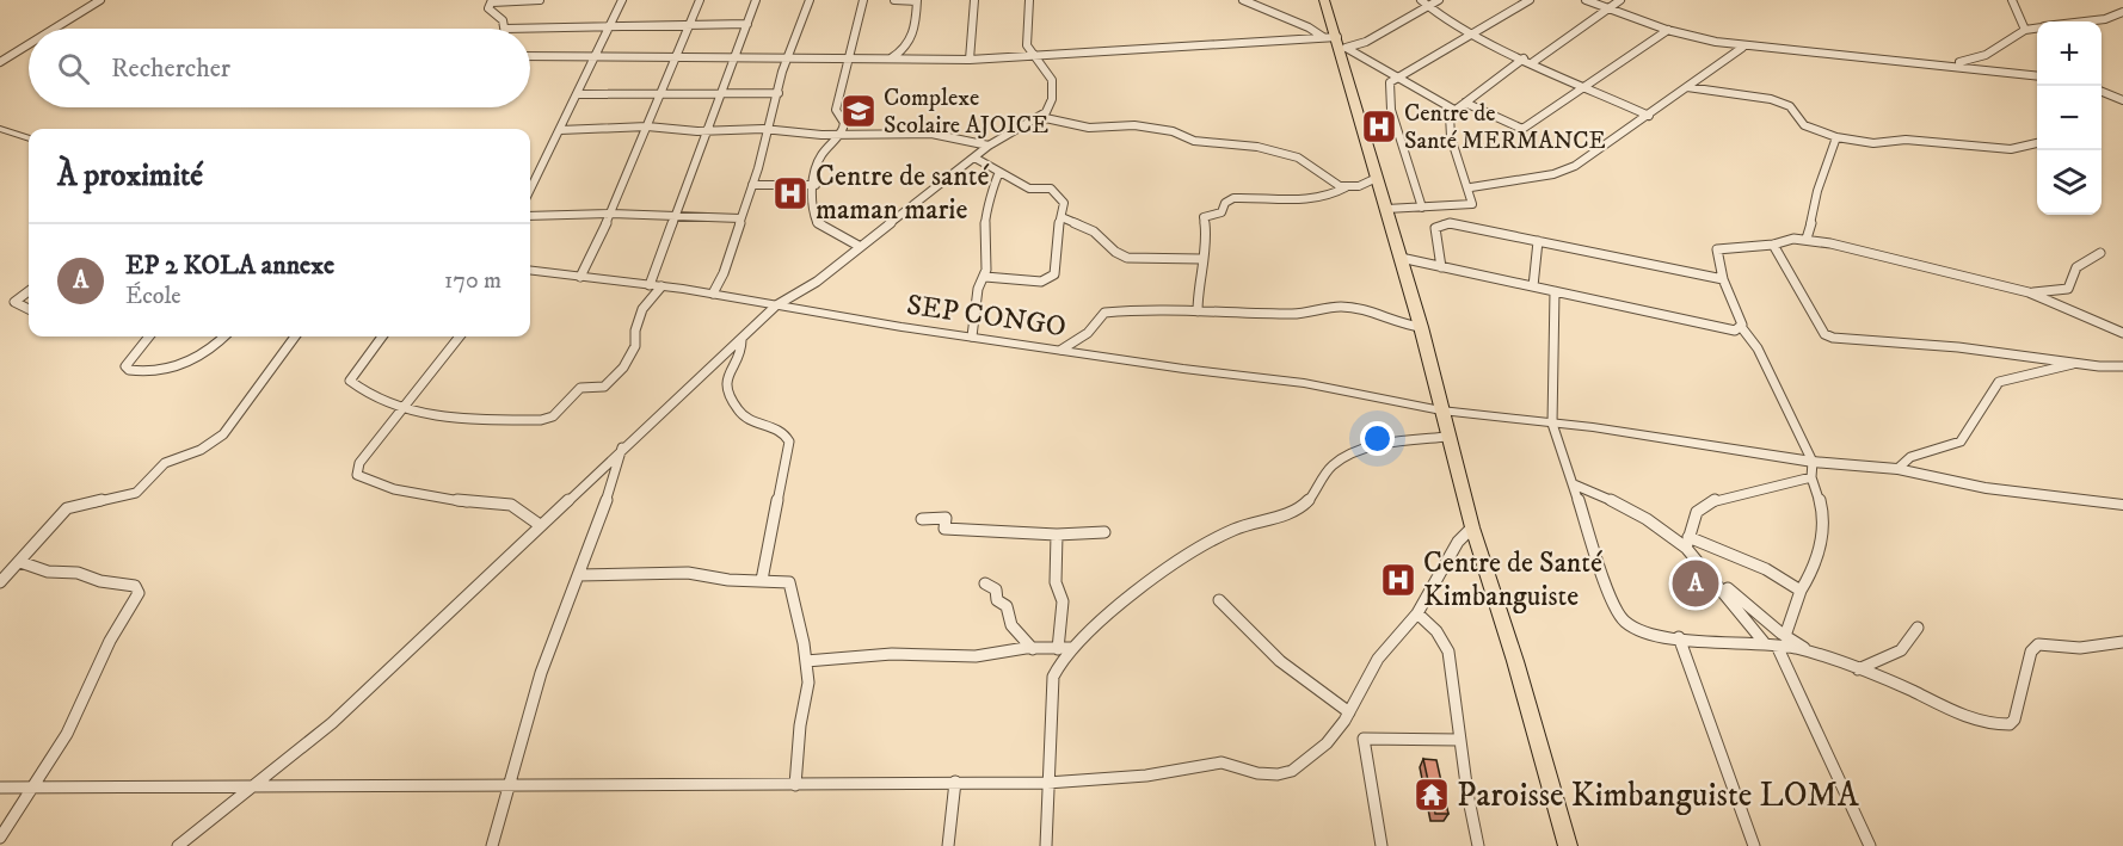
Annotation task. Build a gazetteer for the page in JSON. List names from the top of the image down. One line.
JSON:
{"streets":{"street":["SEP CONGO"]},"places":{"school or university":["Complexe Scolaire AJOICE"],"hospital":["Centre de Santé MERMANCE","Centre de santé maman marie","Centre de Santé Kimbanguiste"],"temple":["Paroisse Kimbanguiste LOMA"]},"page":{"map_buttons":["+","−"],"search":"Rechercher","heading":"À proximité","list":[{"mark":"A","name":"EP 2 KOLA annexe","note":"École","value":"170 m"}],"pins":"A"}}
